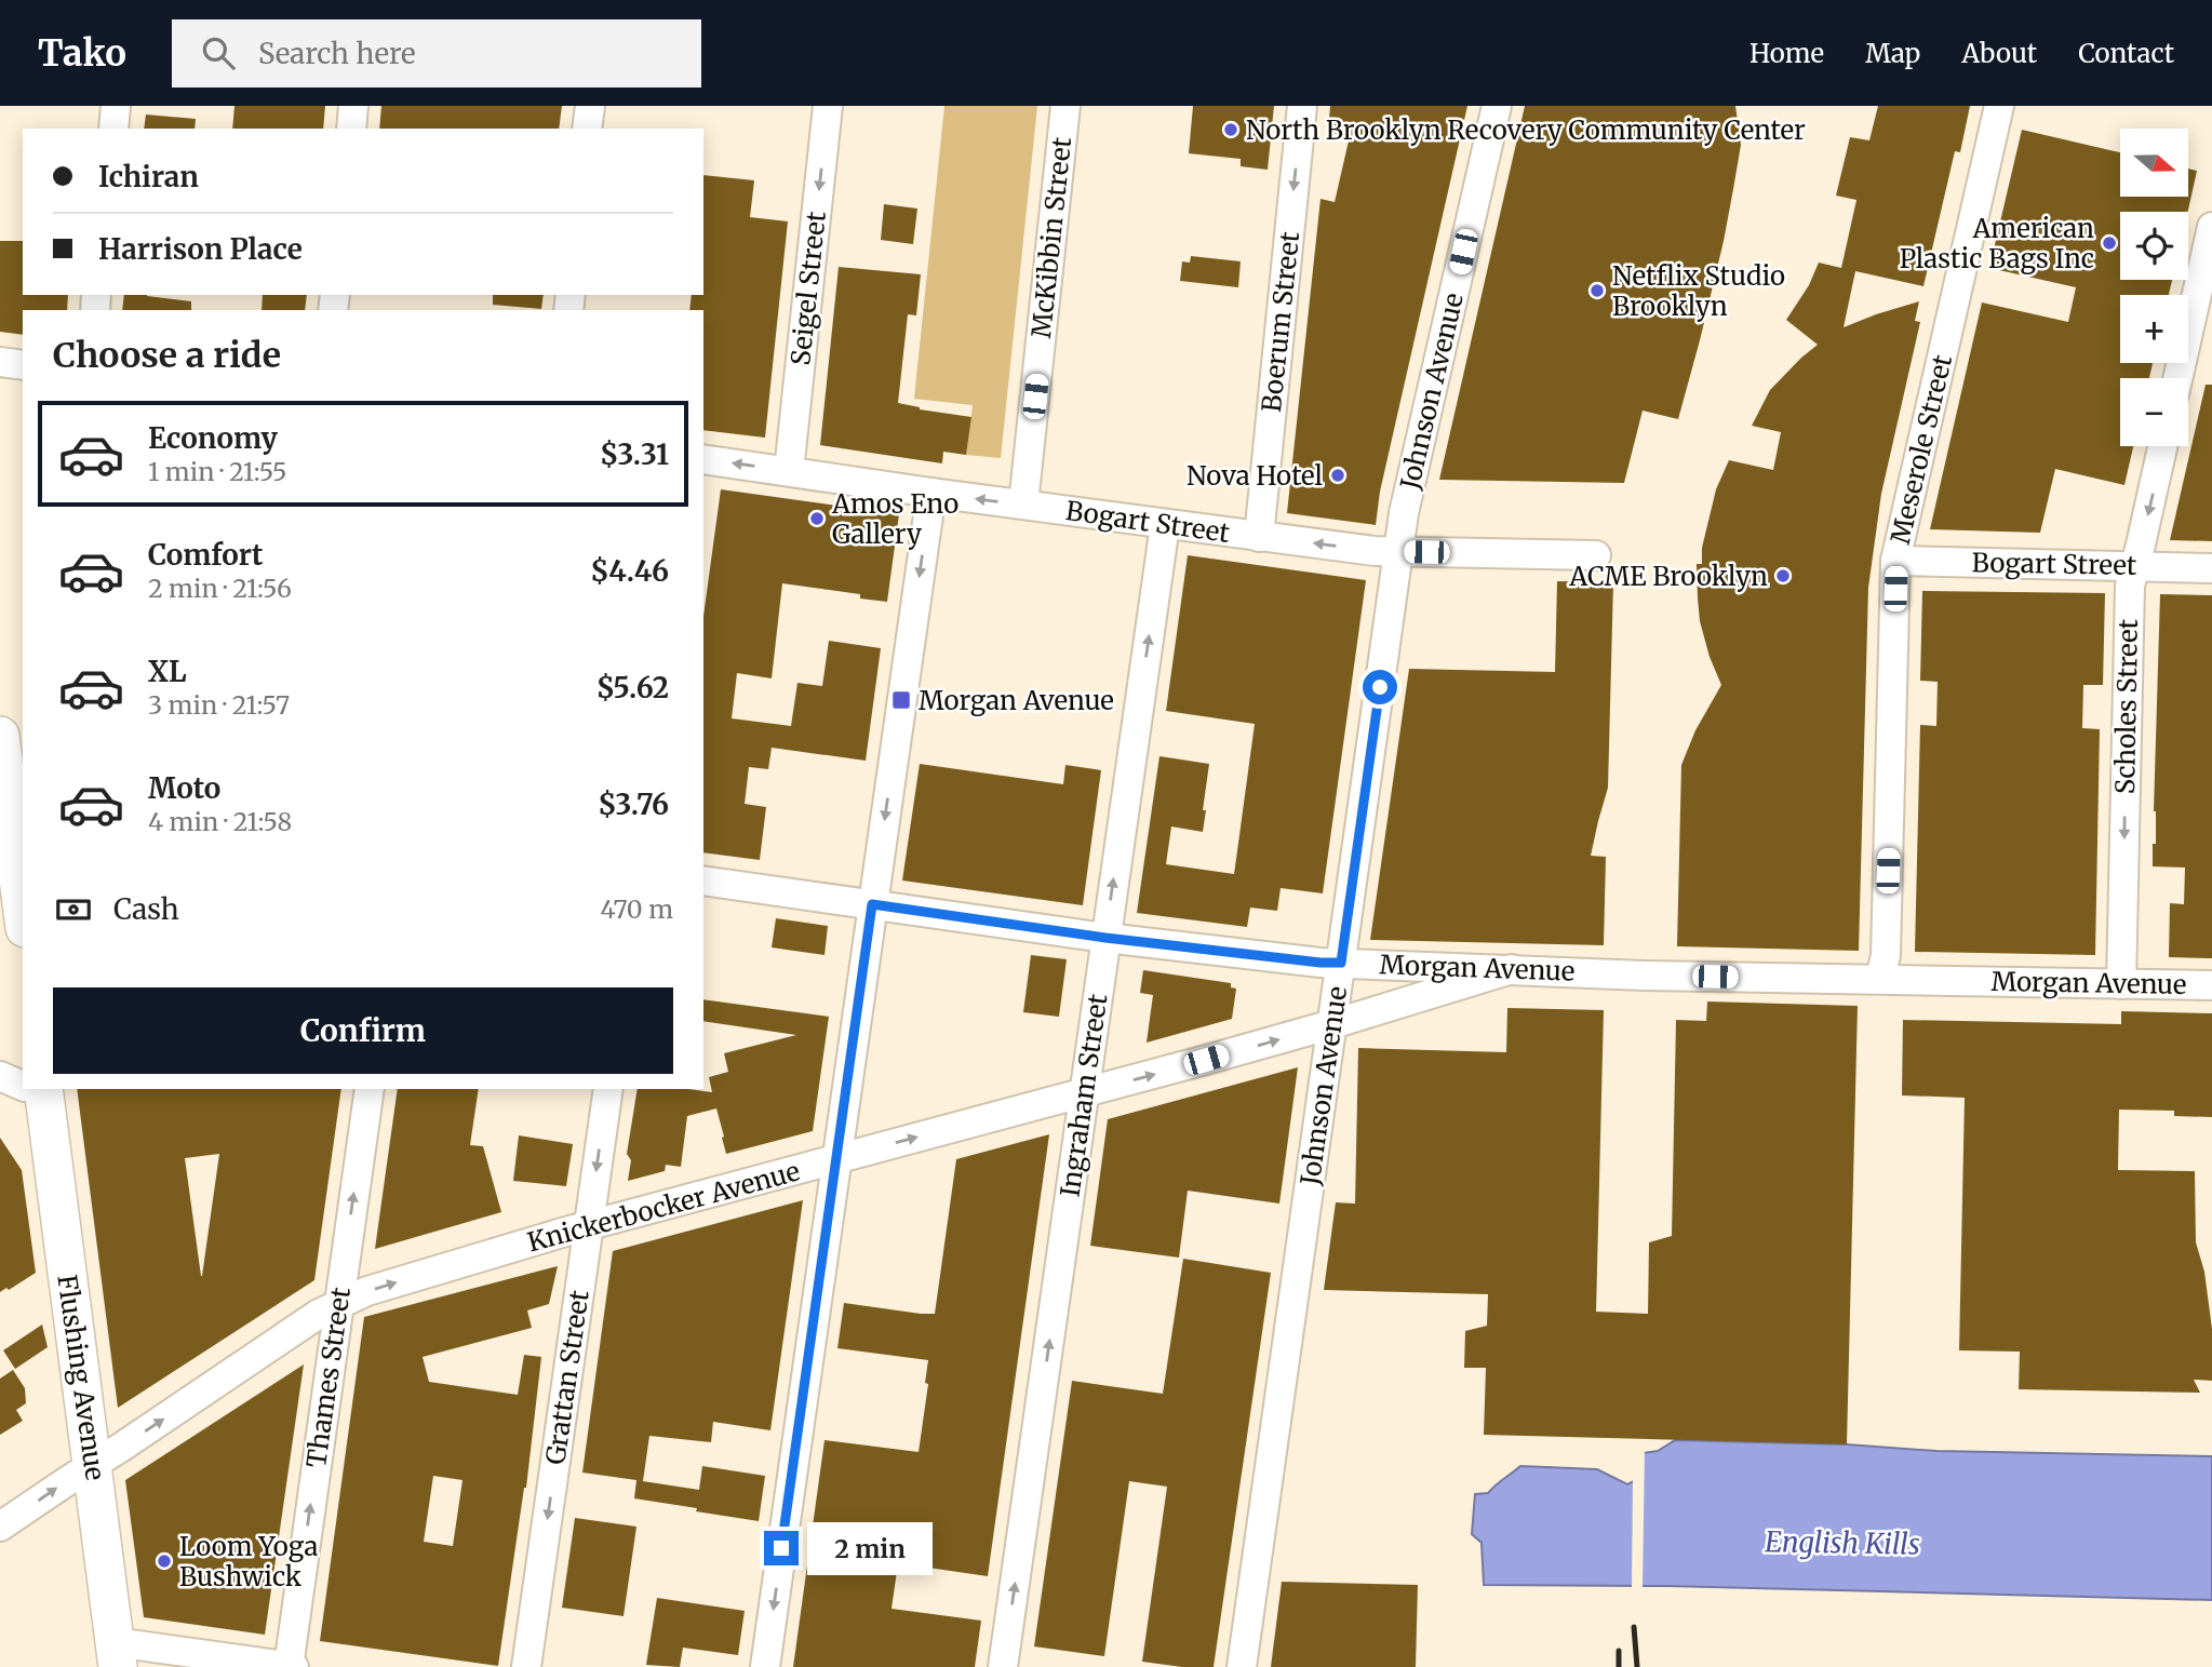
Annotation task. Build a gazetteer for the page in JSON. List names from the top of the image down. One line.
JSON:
{"streets":{"main road":["Flushing Avenue"],"street":["McKibbin Street","Seigel Street","Boerum Street","Johnson Avenue","Meserole Street","Bogart Street","Scholes Street","Morgan Avenue","Ingraham Street","Knickerbocker Avenue","Thames Street","Grattan Street"]},"crossings":[["McKibbin Street","Bogart Street"],["Seigel Street","Bogart Street"],["Boerum Street","Bogart Street"],["Johnson Avenue","Bogart Street"],["Johnson Avenue","Morgan Avenue"],["Johnson Avenue","Knickerbocker Avenue"],["Meserole Street","Bogart Street"],["Meserole Street","Morgan Avenue"],["Bogart Street","Scholes Street"],["Bogart Street","Ingraham Street"],["Scholes Street","Morgan Avenue"],["Morgan Avenue","Ingraham Street"],["Morgan Avenue","Knickerbocker Avenue"],["Ingraham Street","Knickerbocker Avenue"],["Knickerbocker Avenue","Flushing Avenue"],["Knickerbocker Avenue","Thames Street"],["Knickerbocker Avenue","Grattan Street"]],"one_way":["Seigel Street","Boerum Street","Scholes Street","Knickerbocker Avenue","Thames Street"],"water":["English Kills"],"places":{"other":["North Brooklyn Recovery Community Center","American Plastic Bags Inc","Netflix Studio Brooklyn","Nova Hotel","Amos Eno Gallery","ACME Brooklyn","Loom Yoga Bushwick"],"transit":["Morgan Avenue"]},"north":"right","page":{"header":"Tako","search":"Search here","nav":["Home","Map","About","Contact"],"map_buttons":["+","−"],"banner":["Ichiran","Harrison Place"],"heading":"Choose a ride","list":[{"name":"Economy","note":"1 min · 21:55","value":"$3.31"},{"name":"Comfort","note":"2 min · 21:56","value":"$4.46"},{"name":"XL","note":"3 min · 21:57","value":"$5.62"},{"name":"Moto","note":"4 min · 21:58","value":"$3.76"}],"pay":["Cash","470 m"],"buttons":"Confirm","bubble":"2 min"}}
